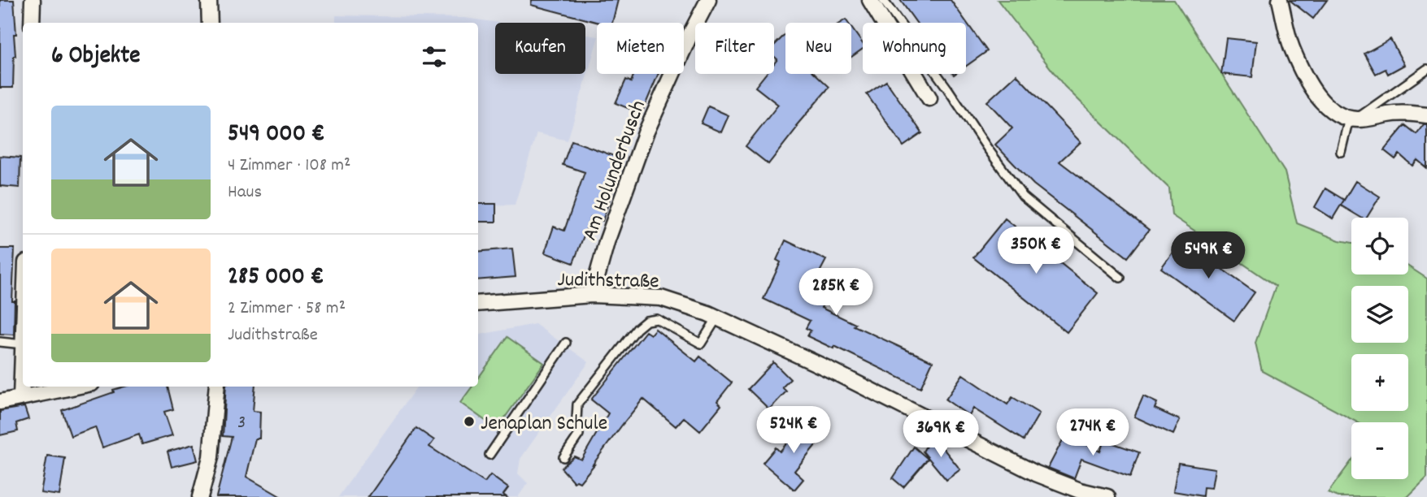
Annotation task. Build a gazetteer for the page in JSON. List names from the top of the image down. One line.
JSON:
{"streets":{"street":["Am Holunderbusch","Judithstraße"]},"crossings":[["Am Holunderbusch","Judithstraße"]],"places":["Jenaplan Schule"],"house_numbers":["3"],"page":{"chip":["Kaufen","Mieten","Filter","Neu","Wohnung"],"heading":"6 Objekte","list":[{"name":"549 000 €","note":"4 Zimmer · 108 m² · Haus"},{"name":"285 000 €","note":"2 Zimmer · 58 m² · Judithstraße"}],"map_buttons":["+","−"],"price":["350K €","549K €","285K €","524K €","274K €","369K €"]}}
